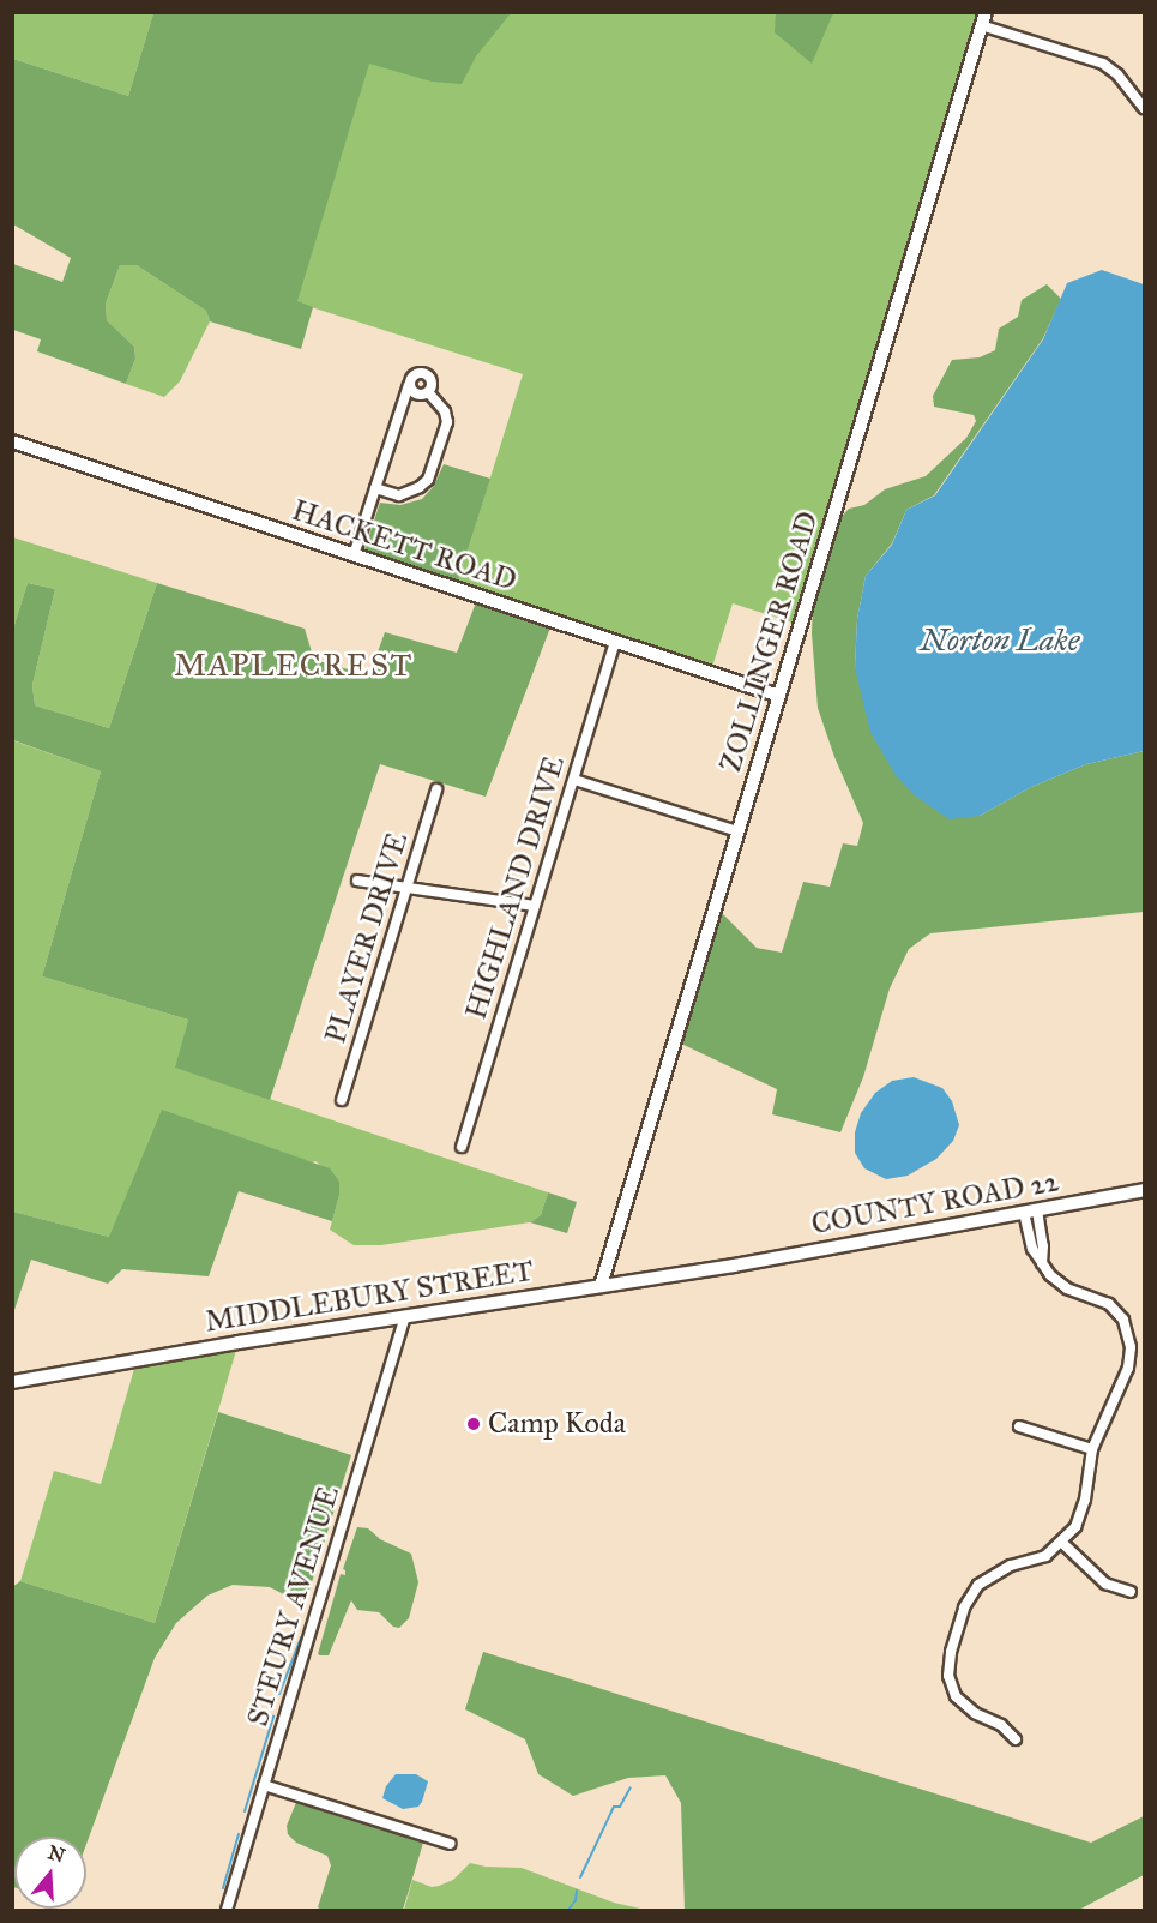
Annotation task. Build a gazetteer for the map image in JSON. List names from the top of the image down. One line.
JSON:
{"streets":{"street":["HACKETT ROAD","ZOLLINGER ROAD","HIGHLAND DRIVE","PLAYER DRIVE","COUNTY ROAD 22","MIDDLEBURY STREET","STEURY AVENUE"]},"crossings":[["HACKETT ROAD","ZOLLINGER ROAD"],["HACKETT ROAD","HIGHLAND DRIVE"],["ZOLLINGER ROAD","MIDDLEBURY STREET"],["COUNTY ROAD 22","MIDDLEBURY STREET"],["MIDDLEBURY STREET","STEURY AVENUE"]],"districts":["MAPLECREST"],"water":["Norton Lake"],"places":["Camp Koda"],"north":"top"}
